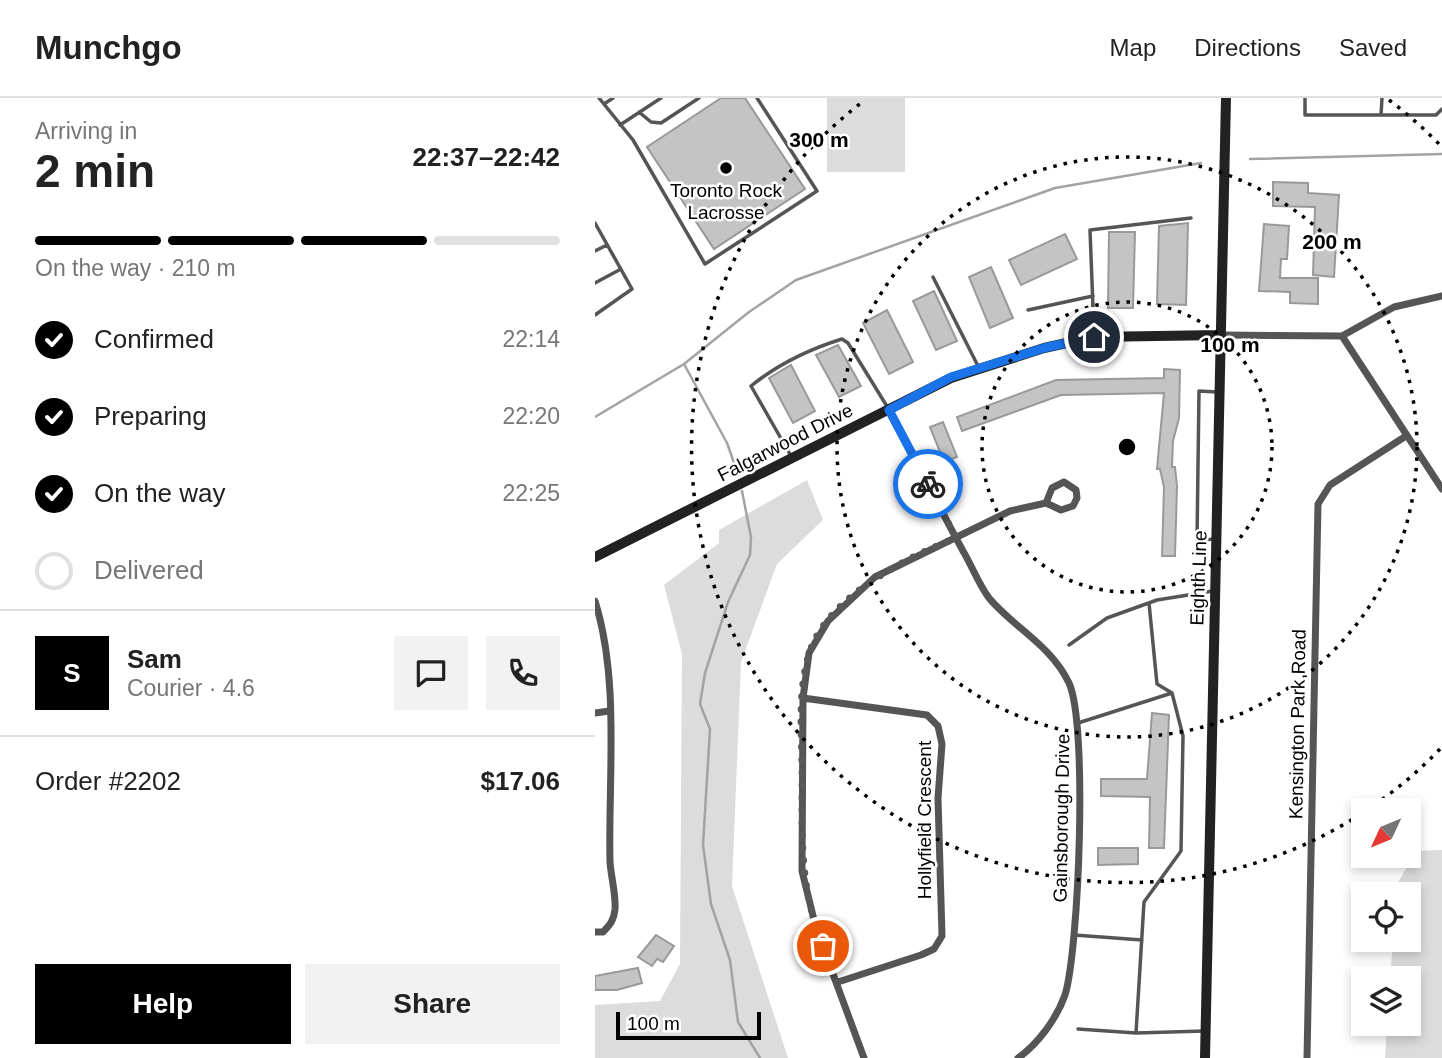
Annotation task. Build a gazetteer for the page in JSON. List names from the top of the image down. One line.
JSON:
{"streets":{"street":["Falgarwood Drive","Eighth Line","Kensington Park Road","Gainsborough Drive","Hollyfield Crescent"]},"crossings":[["Falgarwood Drive","Eighth Line"],["Falgarwood Drive","Gainsborough Drive"]],"places":["Toronto Rock Lacrosse"],"scale_bar":"100 m","north":"bottom left","page":{"header":"Munchgo","nav":["Map","Directions","Saved"],"heading":["2 min","Arriving in","22:37–22:42"],"panel":["Sam","Courier · 4.6","Order #2202","$17.06"],"bar":"On the way · 210 m","list":[["Confirmed","22:14"],["Preparing","22:20"],["On the way","22:25"],"Delivered"],"round":"S","buttons":["Help","Share"],"scale":"100 m"},"rings":["300 m","200 m","100 m"]}
